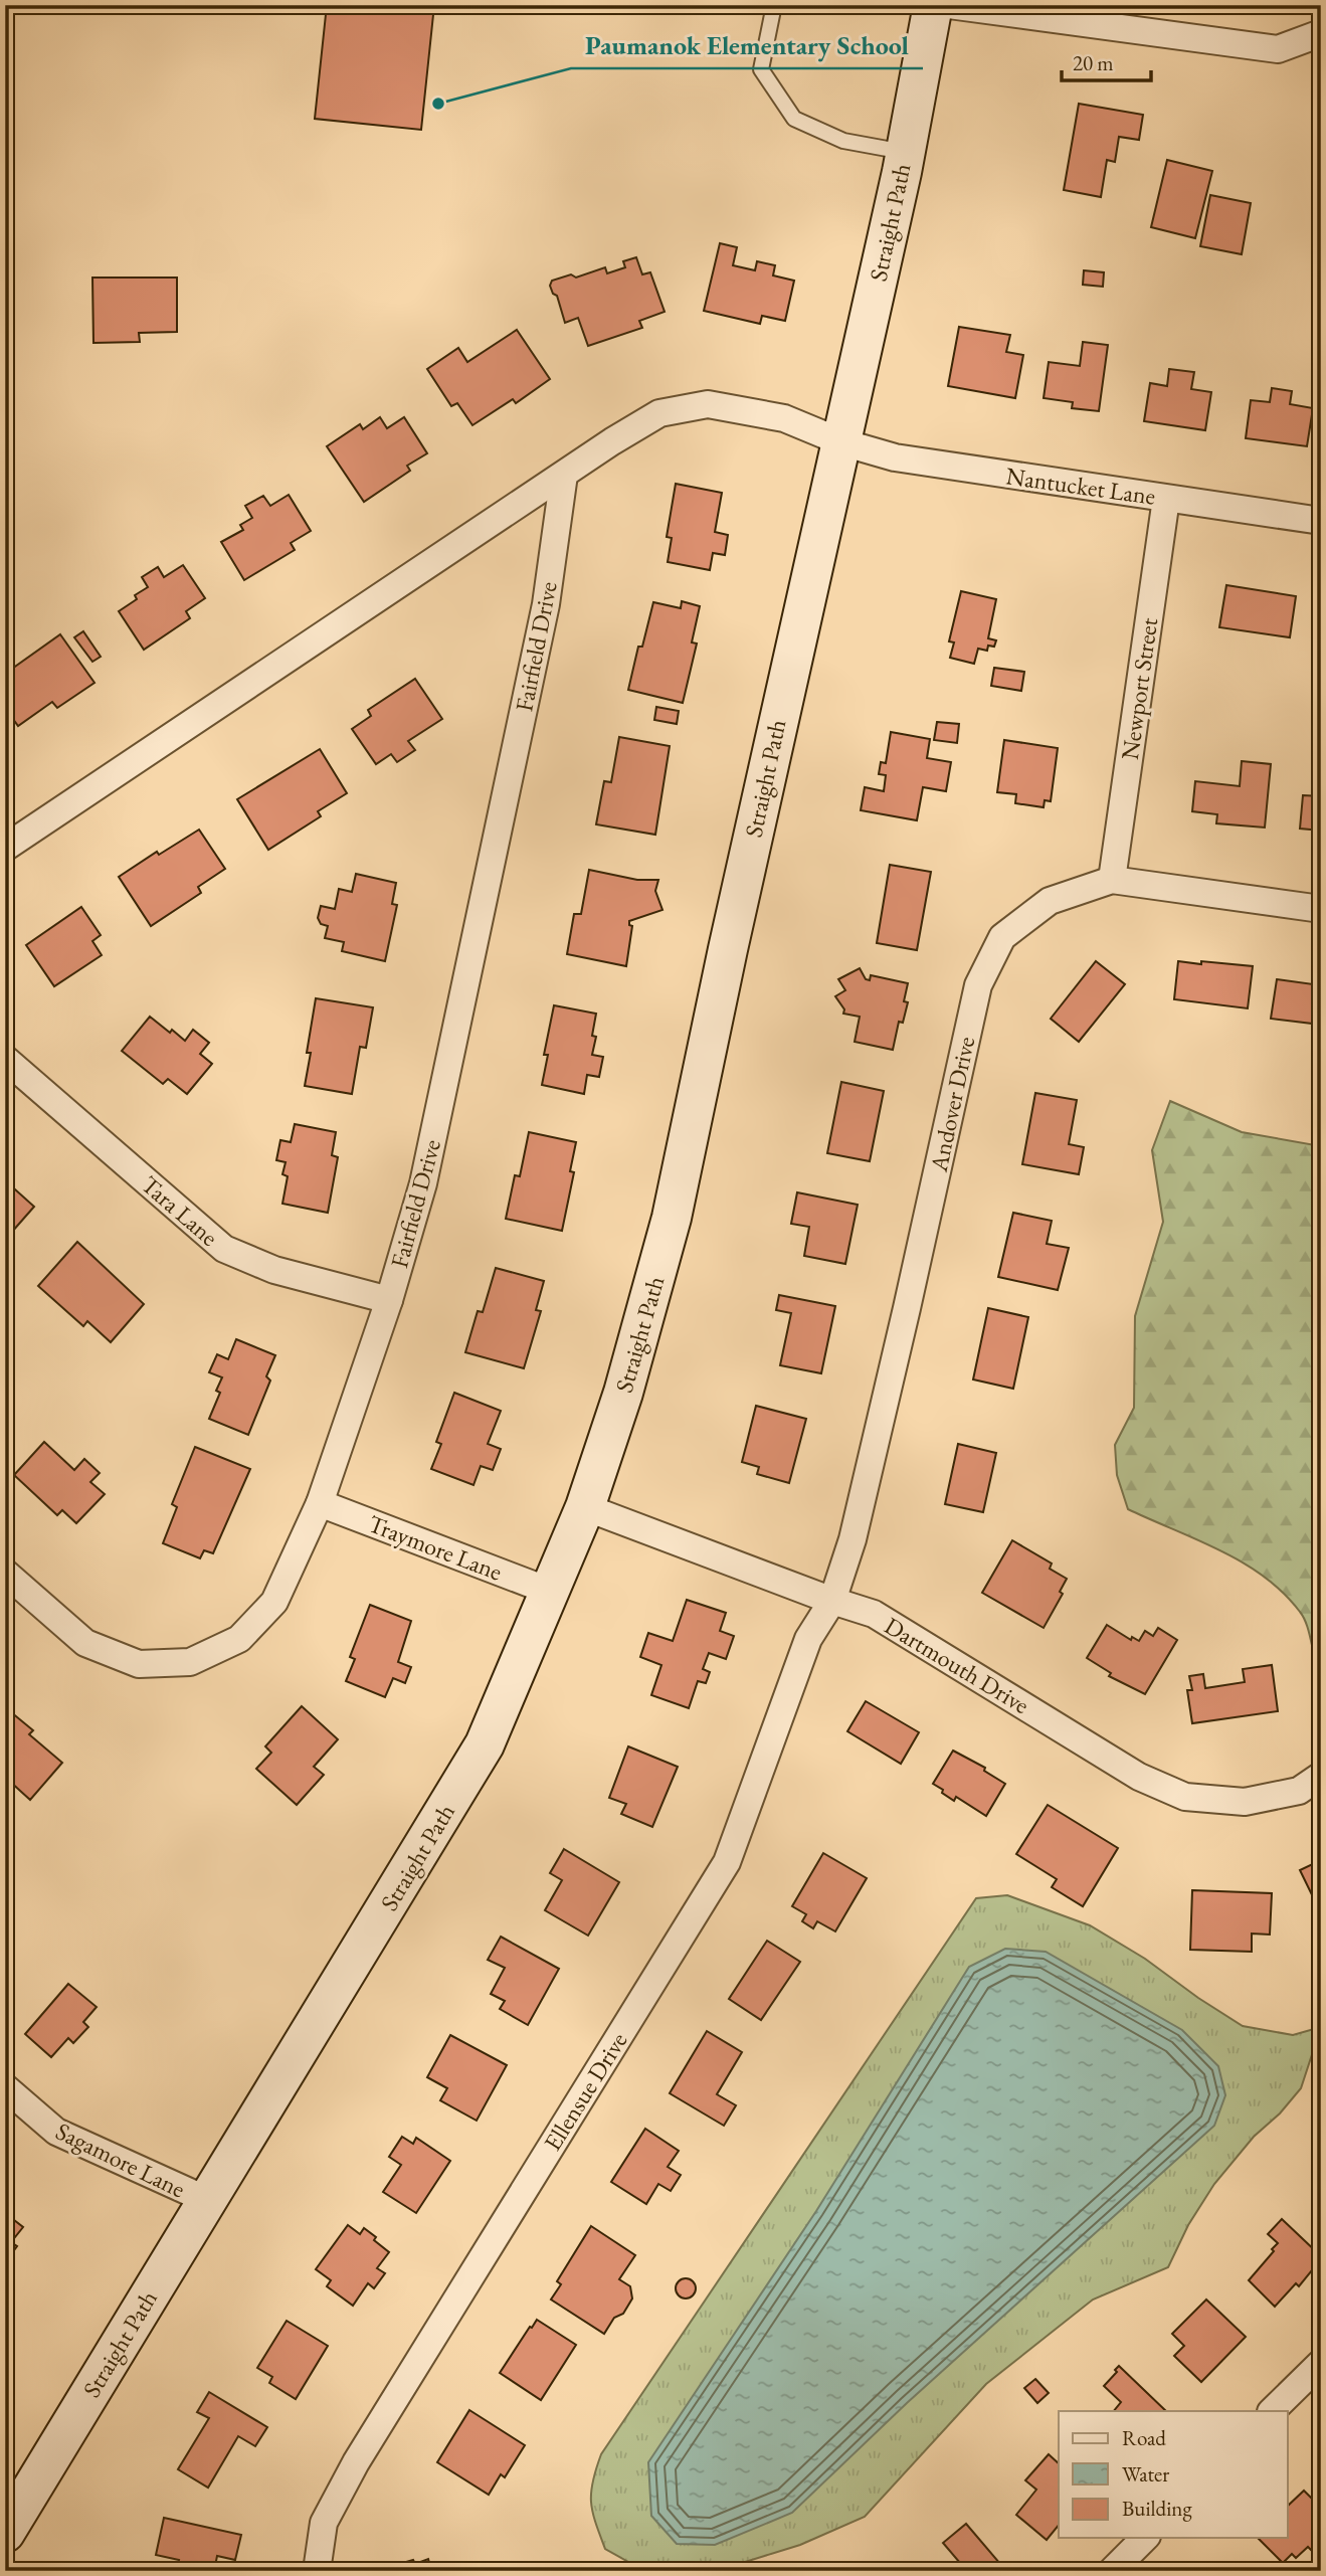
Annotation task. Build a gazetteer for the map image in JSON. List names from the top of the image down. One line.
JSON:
{"streets":{"main road":["Straight Path"],"street":["Nantucket Lane","Fairfield Drive","Newport Street","Andover Drive","Tara Lane","Traymore Lane","Dartmouth Drive","Ellensue Drive","Sagamore Lane"]},"crossings":[["Straight Path","Nantucket Lane"],["Straight Path","Traymore Lane"],["Straight Path","Dartmouth Drive"],["Straight Path","Sagamore Lane"],["Nantucket Lane","Newport Street"],["Fairfield Drive","Tara Lane"],["Fairfield Drive","Traymore Lane"],["Newport Street","Andover Drive"],["Andover Drive","Dartmouth Drive"],["Andover Drive","Ellensue Drive"],["Dartmouth Drive","Ellensue Drive"]],"places":["Paumanok Elementary School"],"legend":["Road","Water","Building"],"scale_bar":"20 m"}
